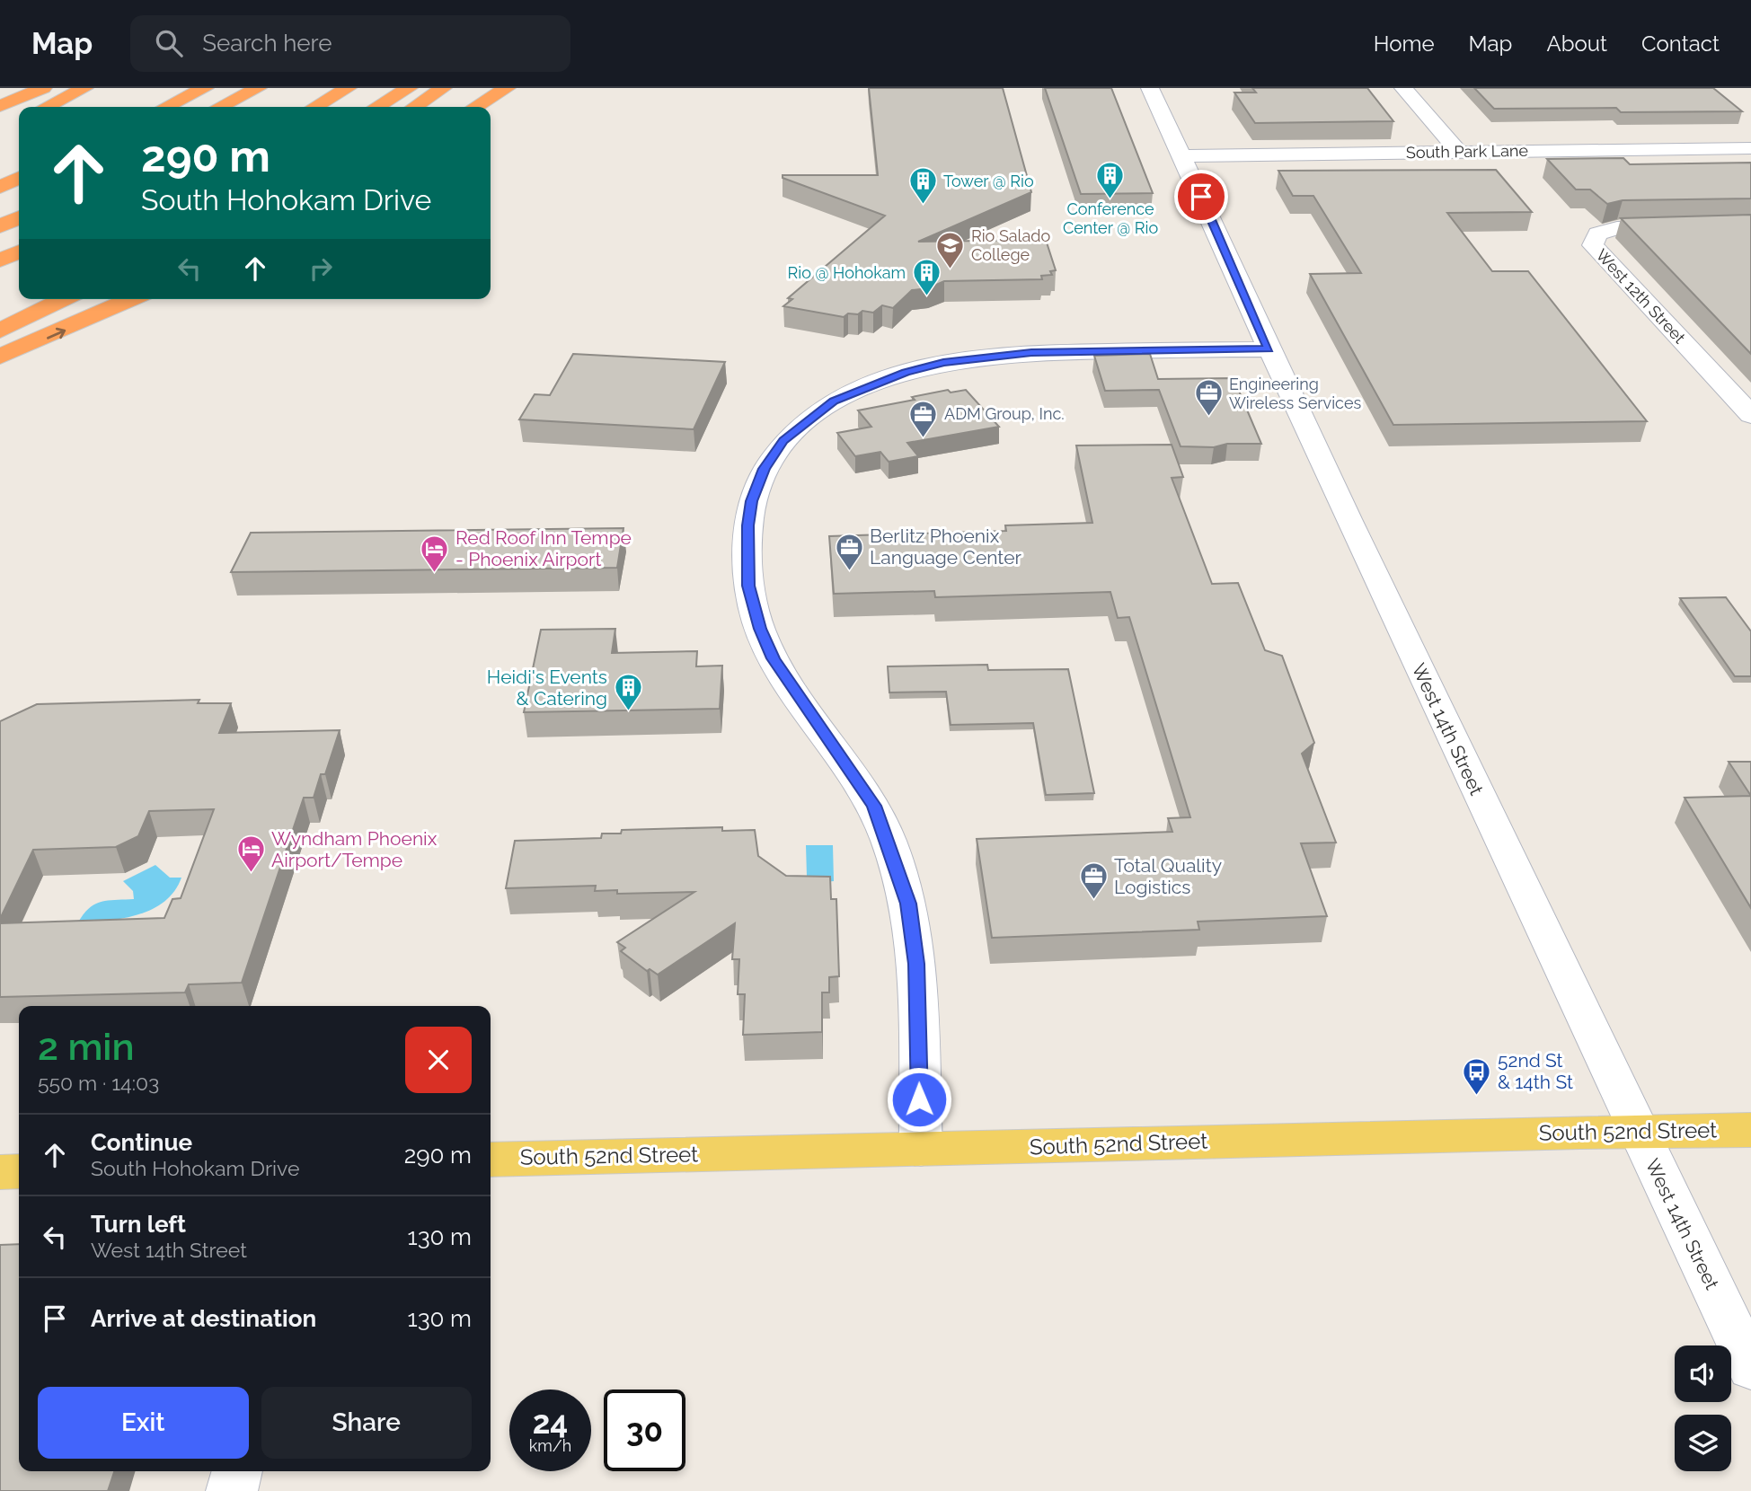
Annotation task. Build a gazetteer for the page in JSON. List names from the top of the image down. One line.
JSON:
{"streets":{"main road":["South 52nd Street"],"street":["South Park Lane","West 12th Street","West 14th Street"]},"crossings":[["South Park Lane","West 14th Street"],["West 14th Street","South 52nd Street"]],"places":{"building":["Conference Center @ Rio","Tower @ Rio","Rio @ Hohokam","Heidi's Events & Catering"],"school or university":["Rio Salado College"],"office":["Engineering Wireless Services","ADM Group, Inc.","Berlitz Phoenix Language Center","Total Quality Logistics"],"hotel":["Red Roof Inn Tempe - Phoenix Airport","Wyndham Phoenix Airport/Tempe"],"bus stop":["52nd St & 14th St"]},"page":{"header":"Map","search":"Search here","nav":["Home","Map","About","Contact"],"turn":["290 m","South Hohokam Drive"],"heading":["2 min","550 m · 14:03"],"list":[{"name":"Continue","note":"South Hohokam Drive","value":"290 m"},{"name":"Turn left","note":"West 14th Street","value":"130 m"},{"name":"Arrive at destination","value":"130 m"}],"buttons":["Exit","Share"],"speed":"24 km/h","limit":"30"}}
